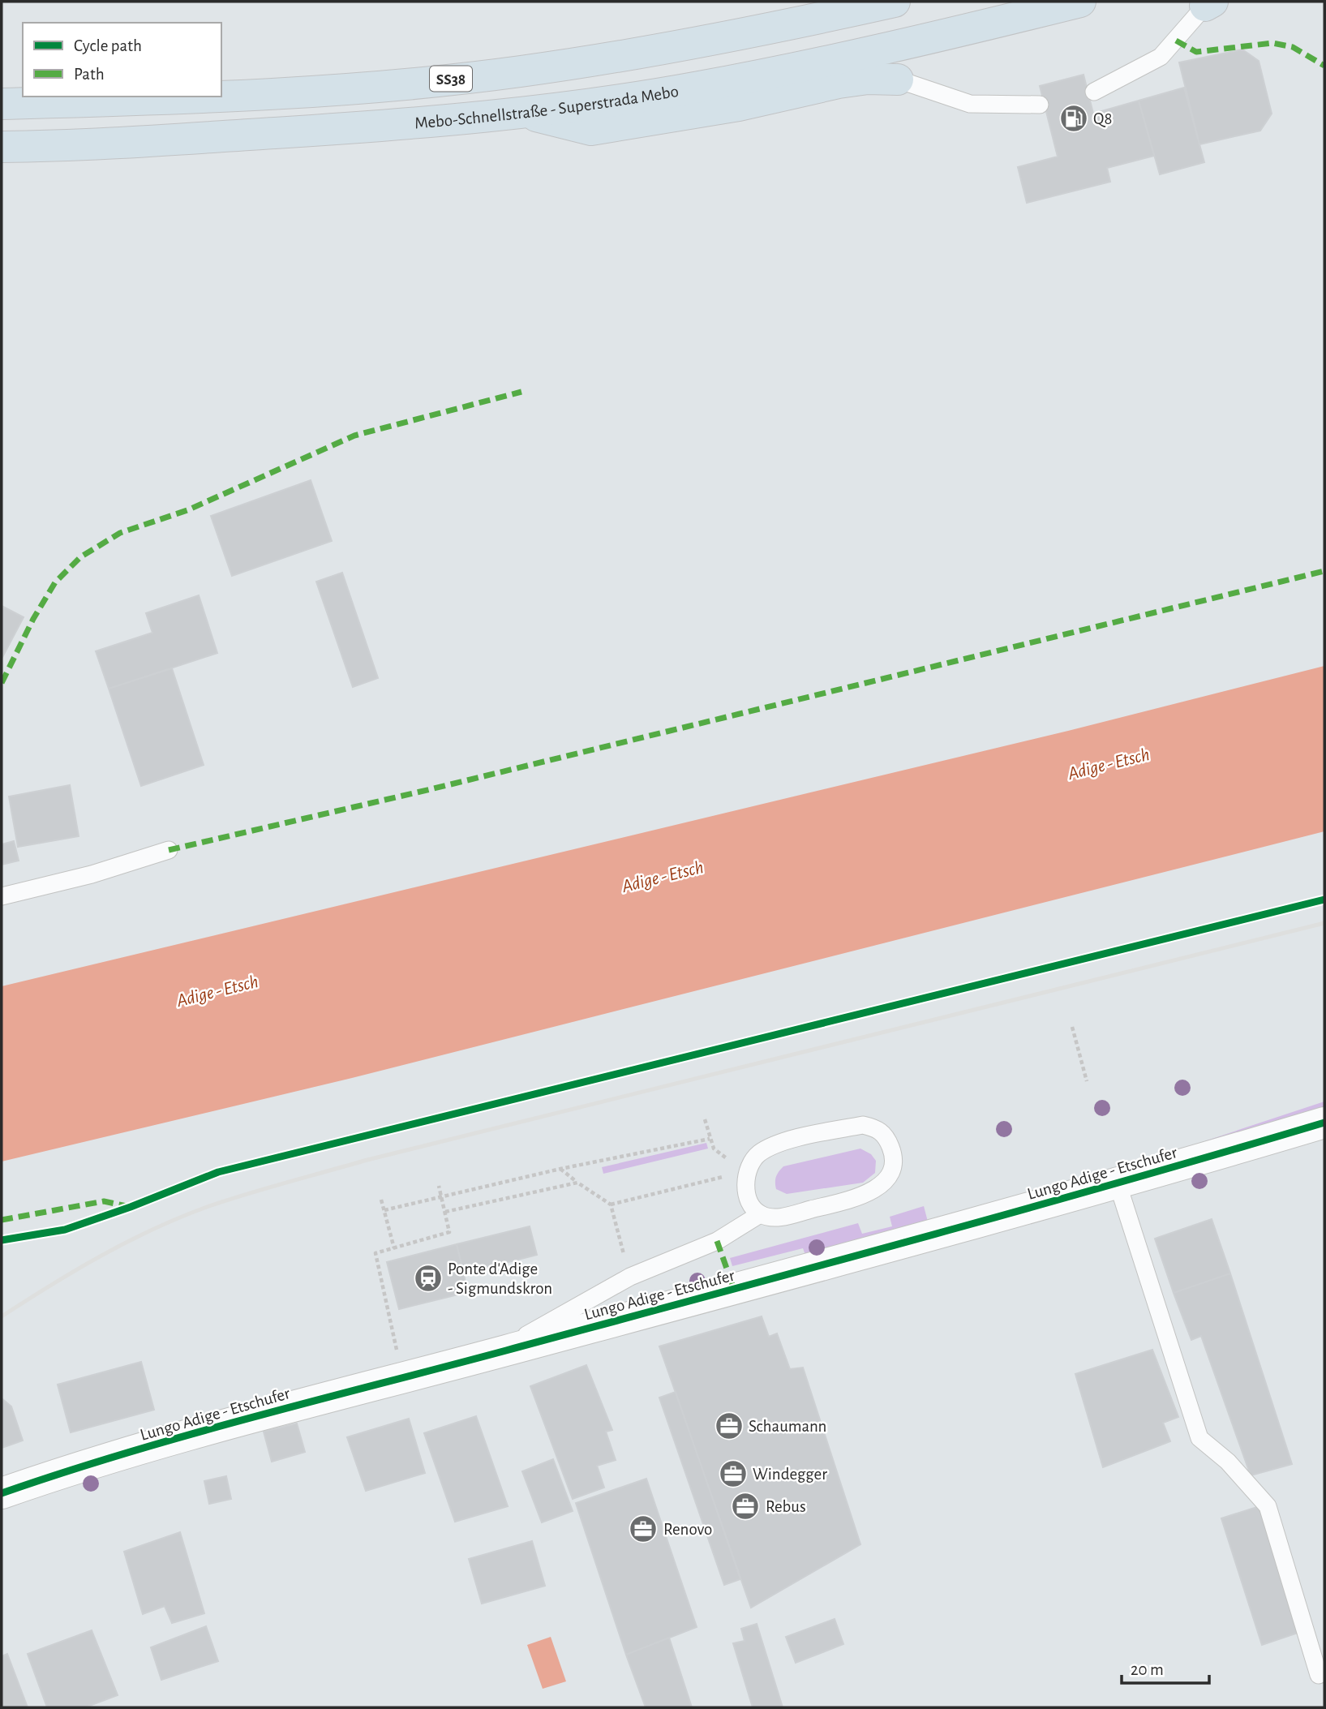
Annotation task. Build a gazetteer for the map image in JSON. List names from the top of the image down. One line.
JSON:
{"streets":{"highway":["SS38","Mebo-Schnellstraße - Superstrada Mebo"],"street":["Lungo Adige - Etschufer"]},"water":["Adige - Etsch"],"places":{"fuel station":["Q8"],"station":["Ponte d'Adige - Sigmundskron"],"office":["Schaumann","Windegger","Rebus","Renovo"]},"legend":["Cycle path","Path"],"scale_bar":"20 m"}
